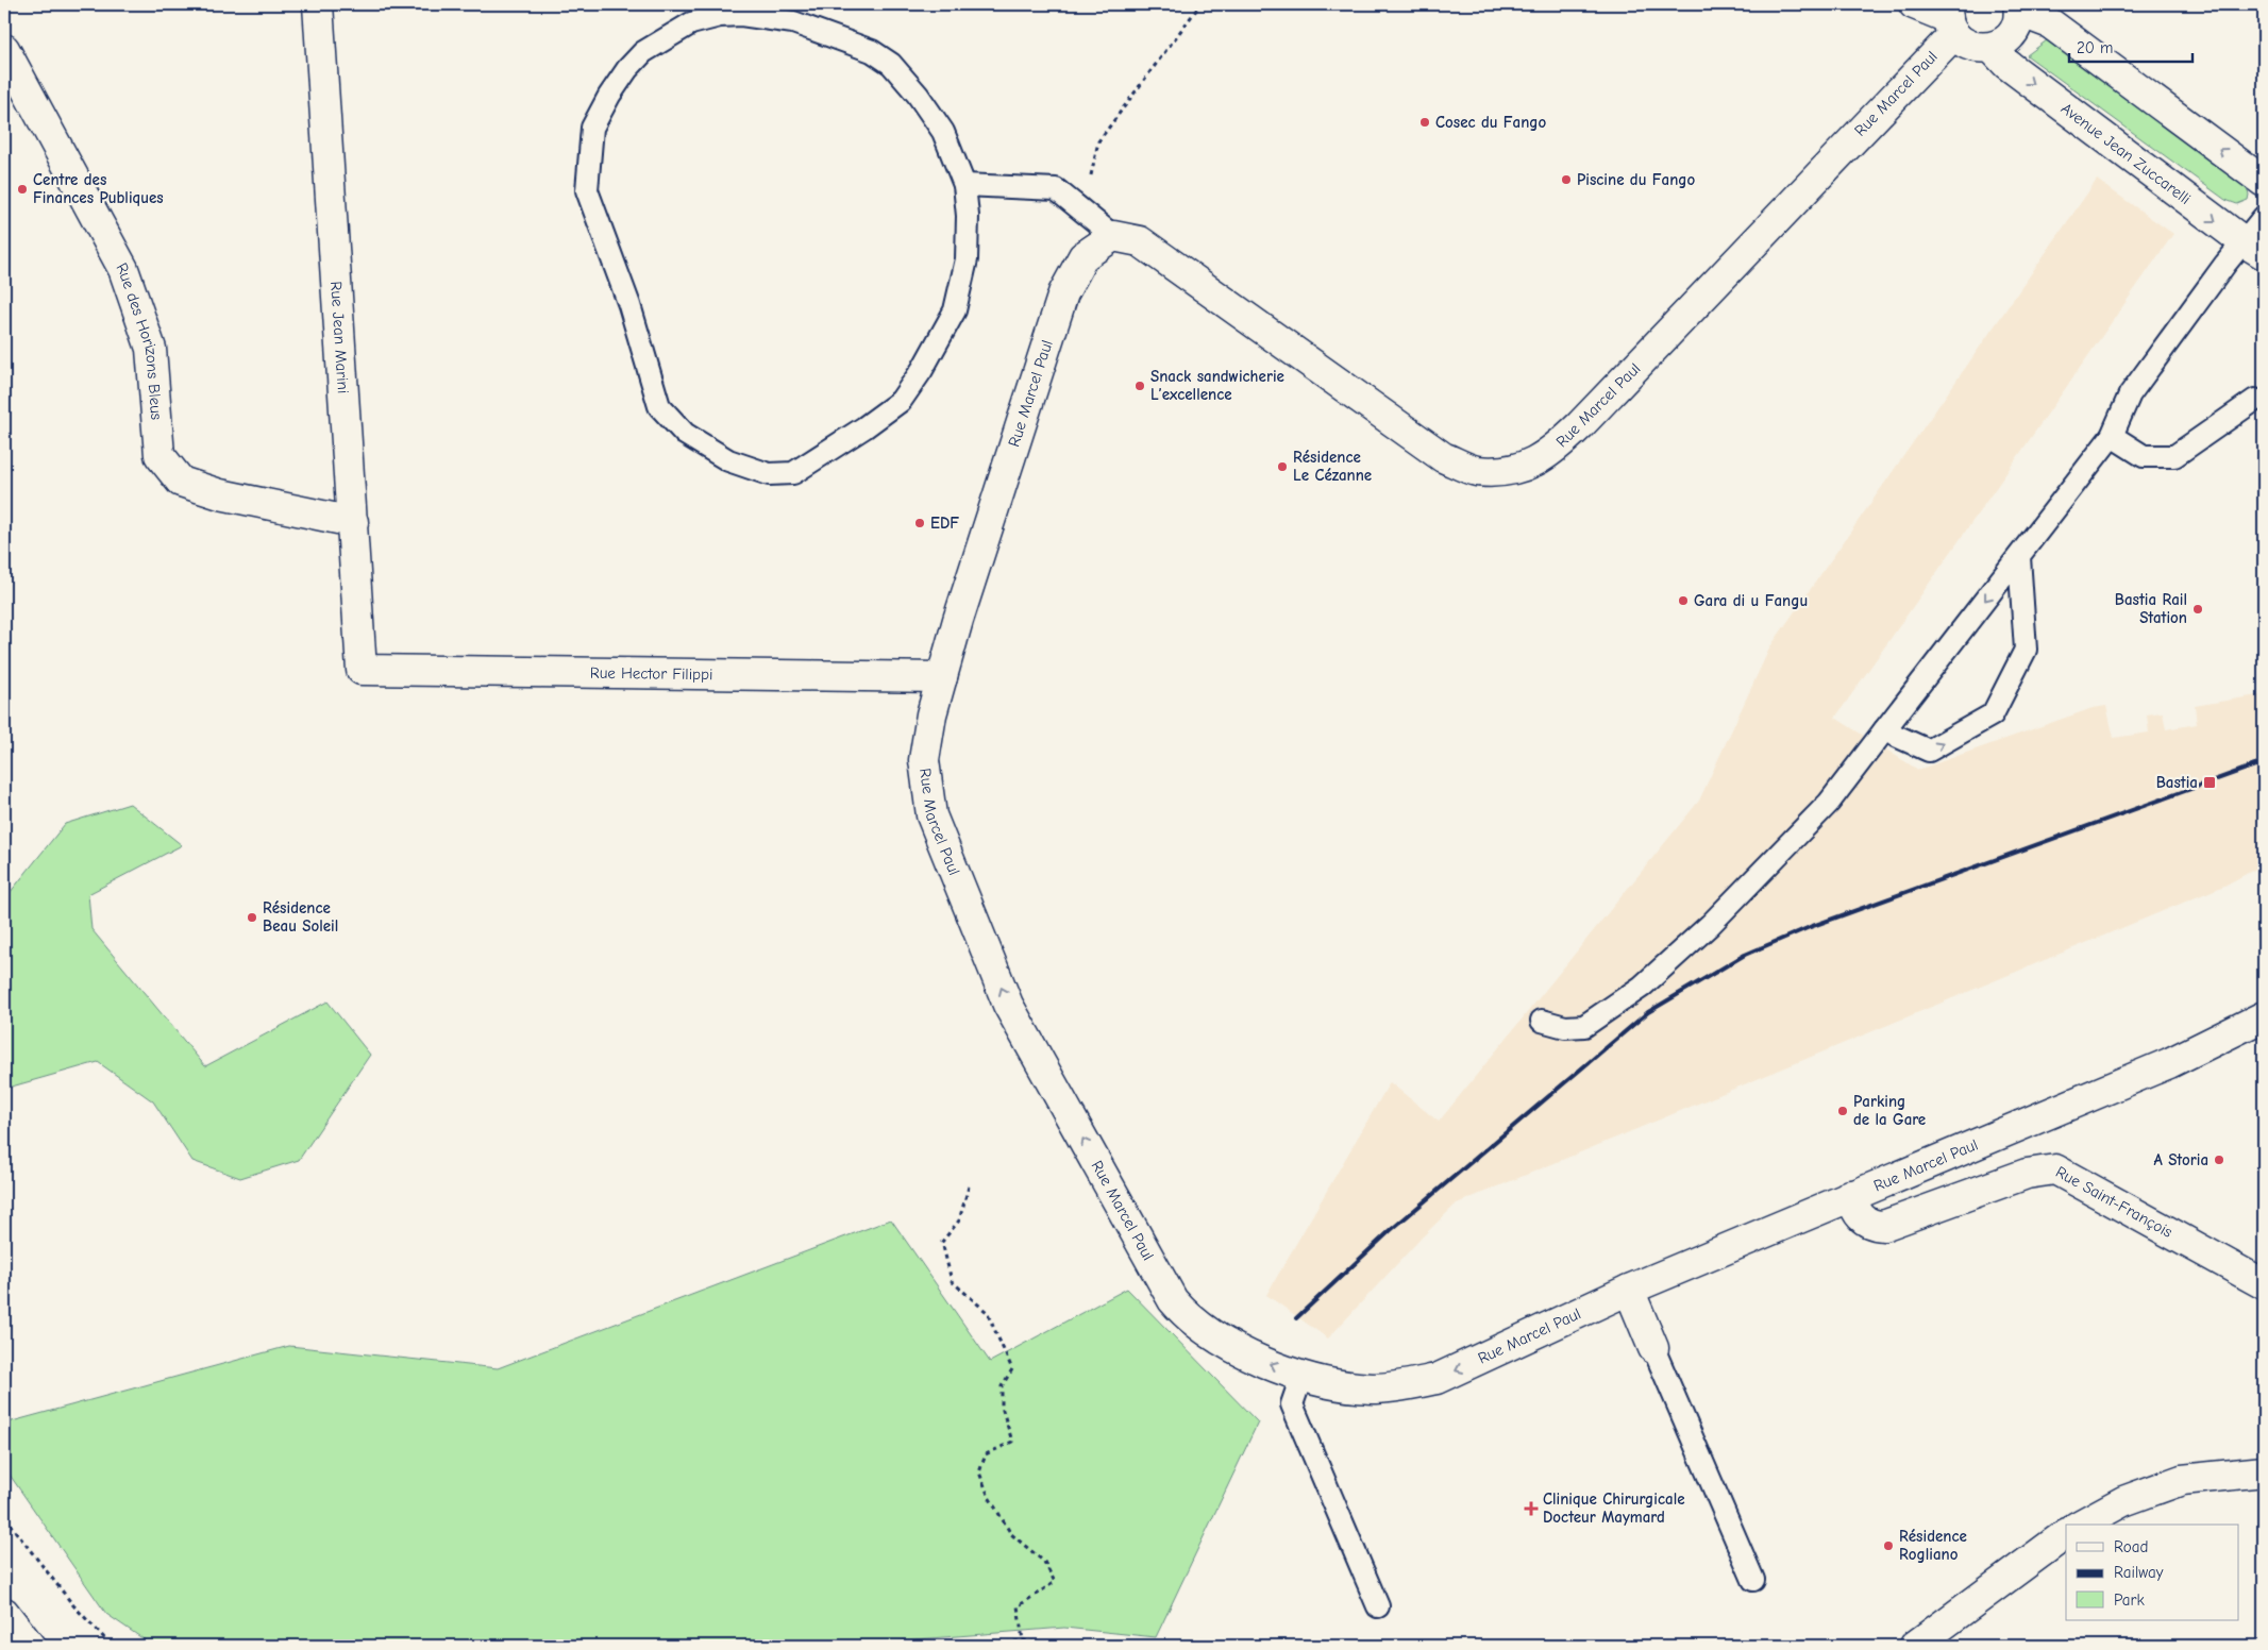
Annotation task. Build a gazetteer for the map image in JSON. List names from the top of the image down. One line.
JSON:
{"streets":{"street":["Rue Marcel Paul","Avenue Jean Zuccarelli","Rue Jean Marini","Rue des Horizons Bleus","Rue Hector Filippi","Rue Saint-François"]},"crossings":[["Rue Marcel Paul","Rue Hector Filippi"],["Rue Marcel Paul","Rue Saint-François"],["Rue Jean Marini","Rue des Horizons Bleus"],["Rue Jean Marini","Rue Hector Filippi"]],"places":{"other":["Cosec du Fango","Piscine du Fango","Centre des Finances Publiques","Snack sandwicherie L’excellence","Résidence Le Cézanne","EDF","Gara di u Fangu","Bastia Rail Station","Résidence Beau Soleil","Parking de la Gare","A Storia","Résidence Rogliano"],"transit":["Bastia"],"health":["Clinique Chirurgicale Docteur Maymard"]},"legend":["Road","Railway","Park"],"scale_bar":"20 m"}
